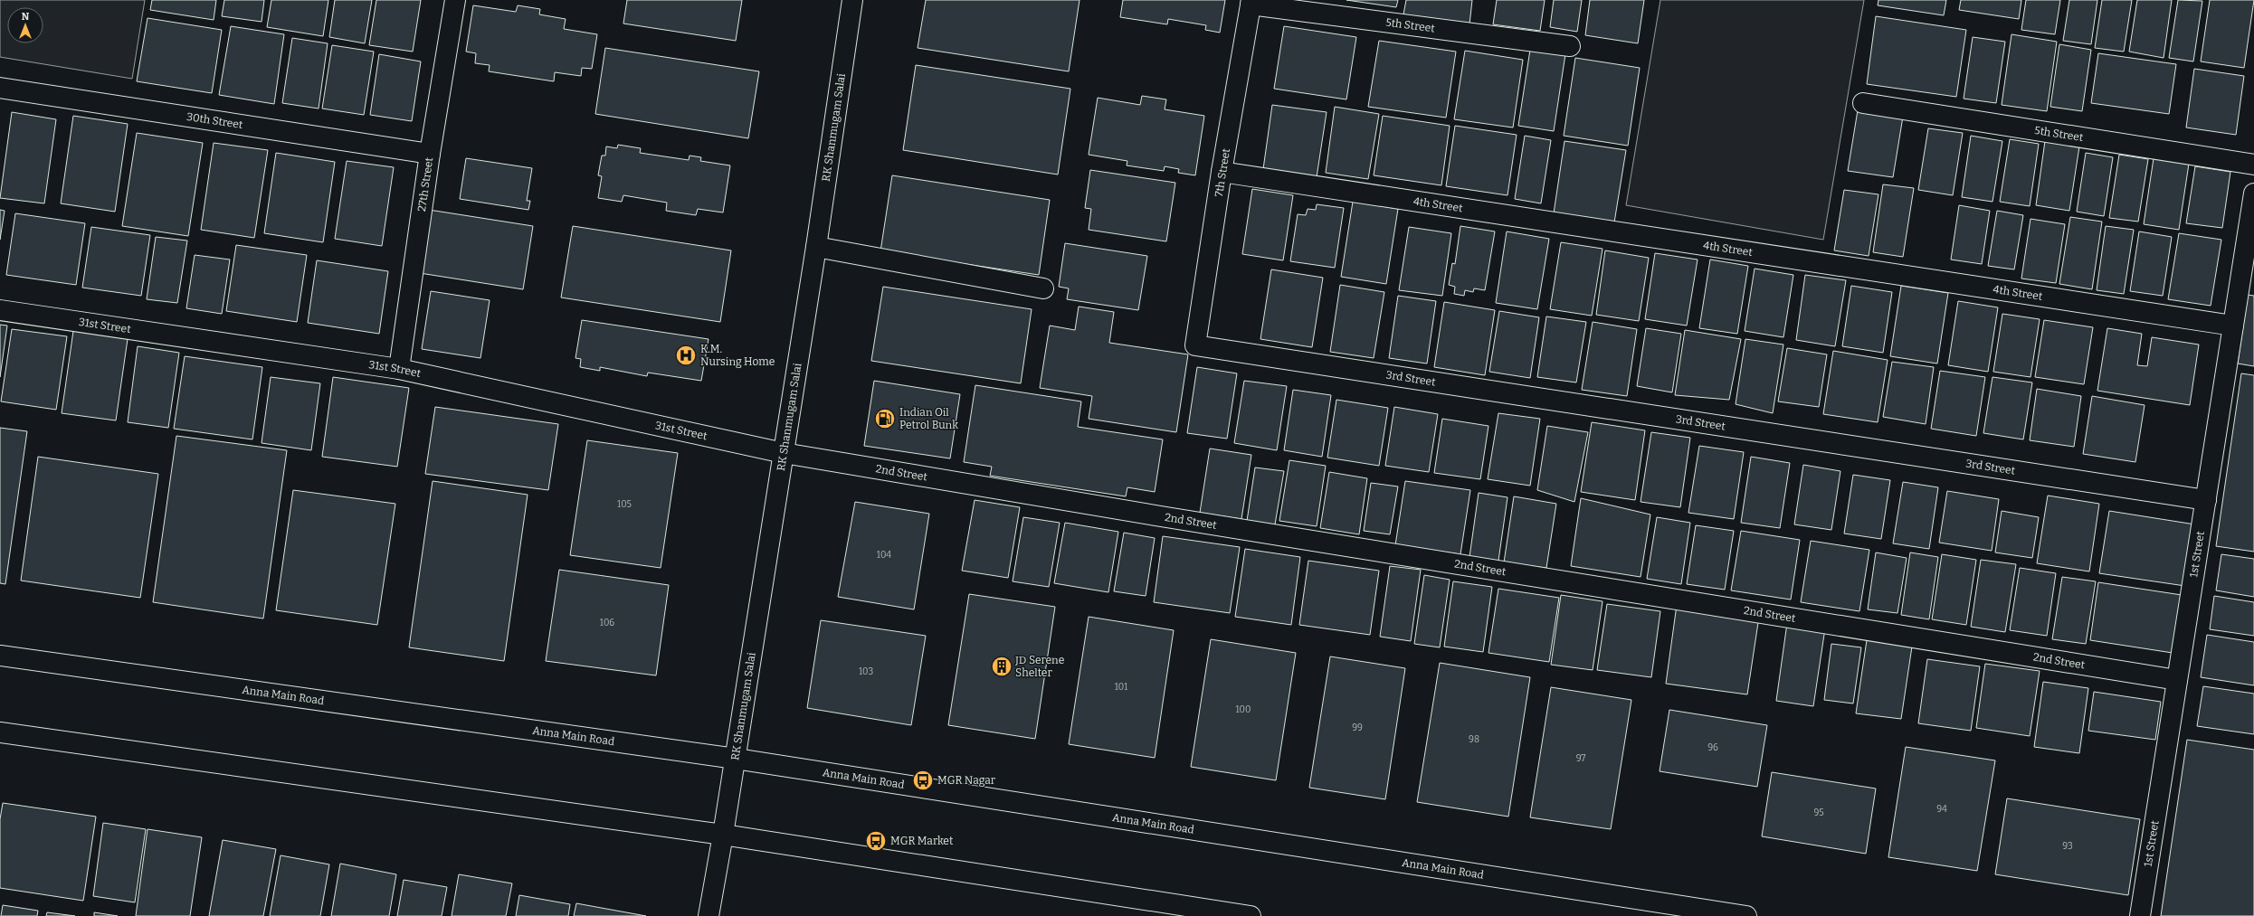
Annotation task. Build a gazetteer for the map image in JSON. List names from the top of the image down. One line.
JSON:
{"streets":{"street":["5th Street","30th Street","RK Shanmugam Salai","7th Street","27th Street","4th Street","31st Street","3rd Street","2nd Street","1st Street","Anna Main Road"]},"crossings":[["5th Street","7th Street"],["30th Street","27th Street"],["RK Shanmugam Salai","31st Street"],["RK Shanmugam Salai","2nd Street"],["RK Shanmugam Salai","Anna Main Road"],["7th Street","4th Street"],["7th Street","3rd Street"],["27th Street","31st Street"],["4th Street","1st Street"],["31st Street","2nd Street"],["3rd Street","1st Street"],["2nd Street","1st Street"]],"places":{"hospital":["K.M. Nursing Home"],"fuel station":["Indian Oil Petrol Bunk"],"building":["JD Serene Shelter"],"bus stop":["MGR Nagar","MGR Market"]},"house_numbers":["105","104","106","103","101","100","99","98","96","97","94","95","93"],"north":"top"}
